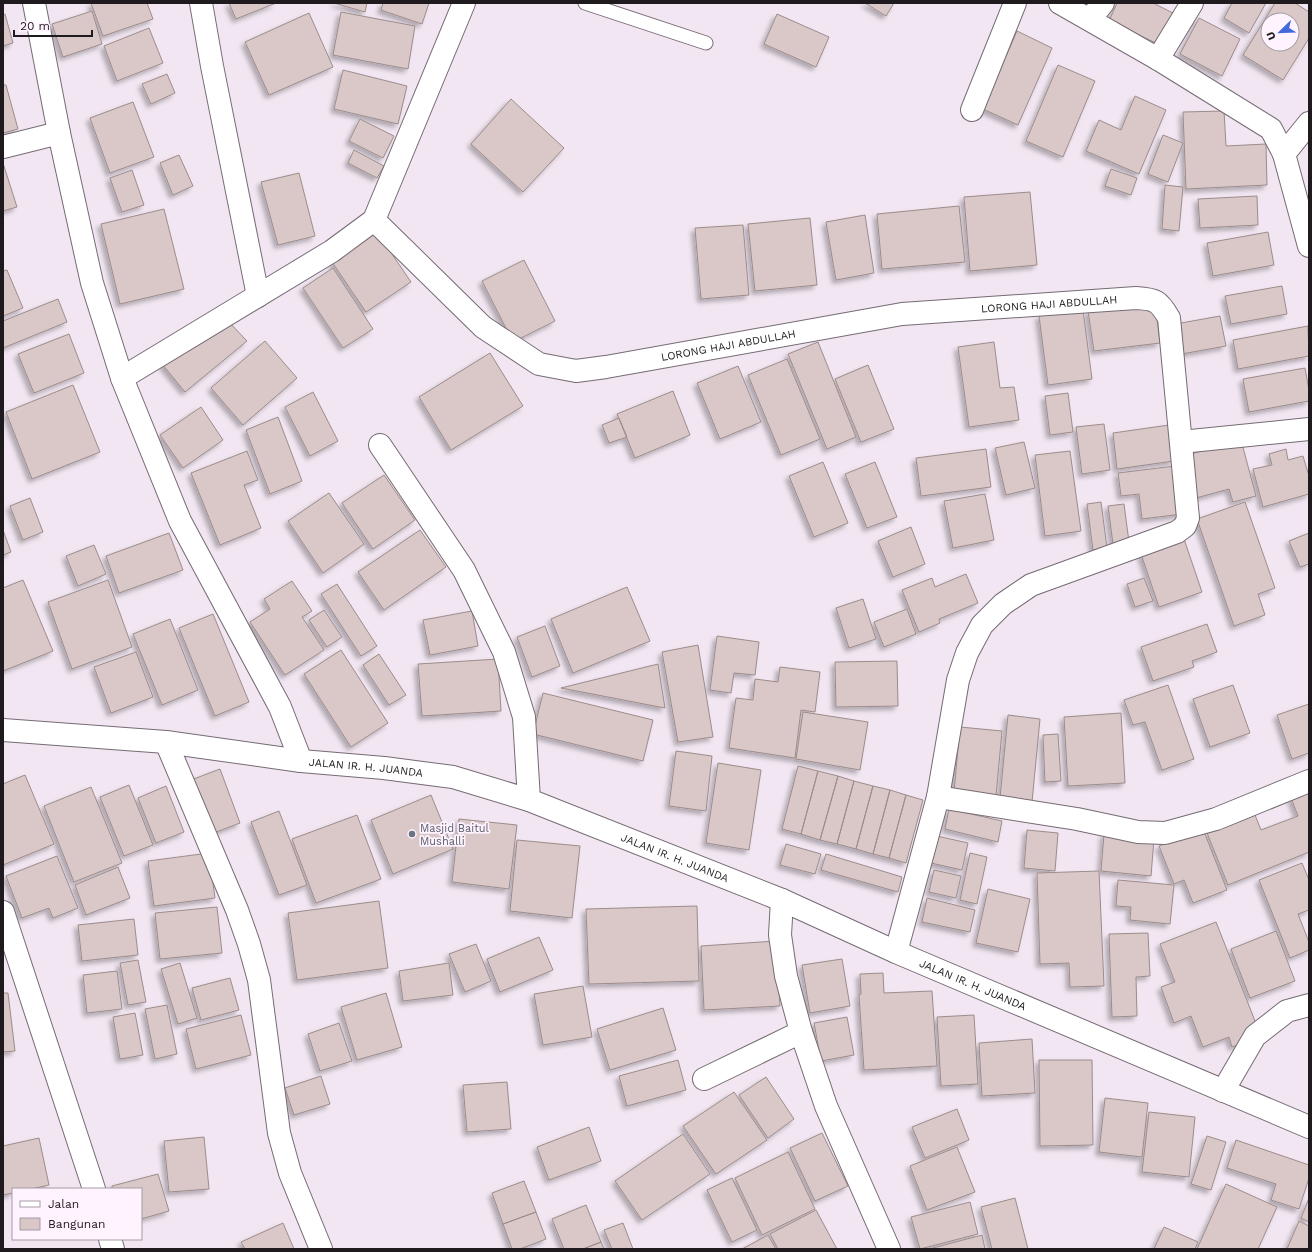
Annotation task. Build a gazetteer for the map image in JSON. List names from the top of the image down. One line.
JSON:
{"streets":{"street":["LORONG HAJI ABDULLAH","JALAN IR. H. JUANDA"]},"places":["Masjid Baitul Mushalli"],"legend":["Jalan","Bangunan"],"scale_bar":"20 m","north":"bottom left"}
